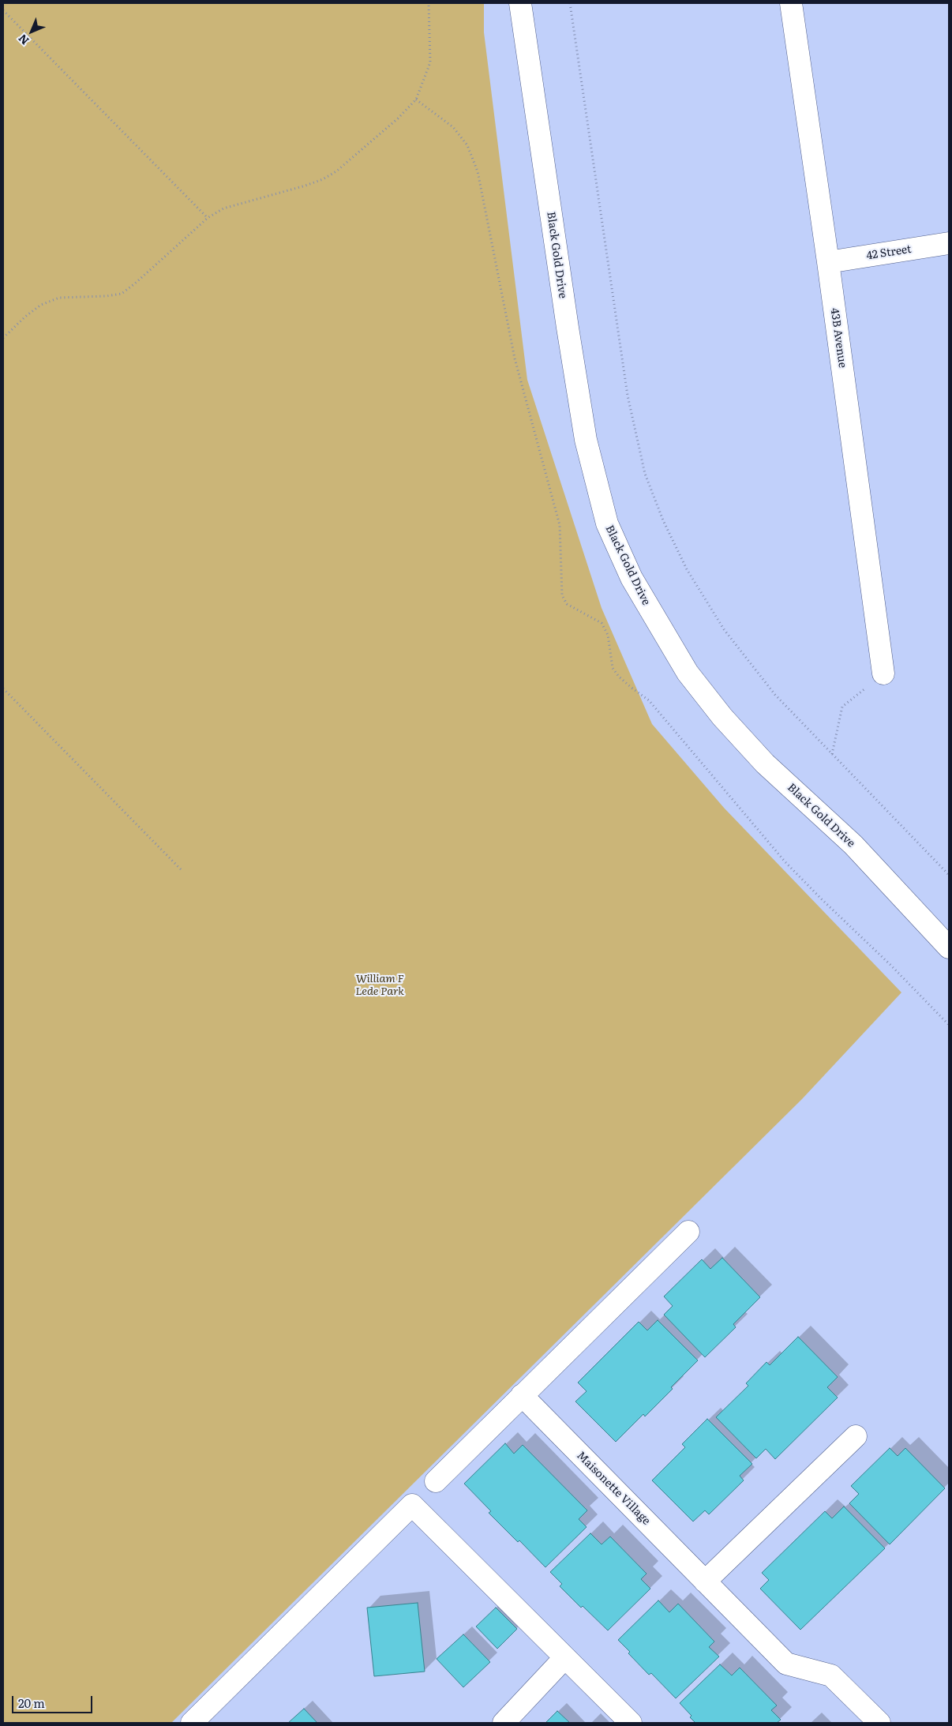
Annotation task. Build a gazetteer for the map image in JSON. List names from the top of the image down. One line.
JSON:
{"streets":{"street":["42 Street","Black Gold Drive","43B Avenue","Maisonette Village"]},"crossings":[["42 Street","43B Avenue"]],"parks":["William F Lede Park"],"scale_bar":"20 m","north":"bottom left"}
